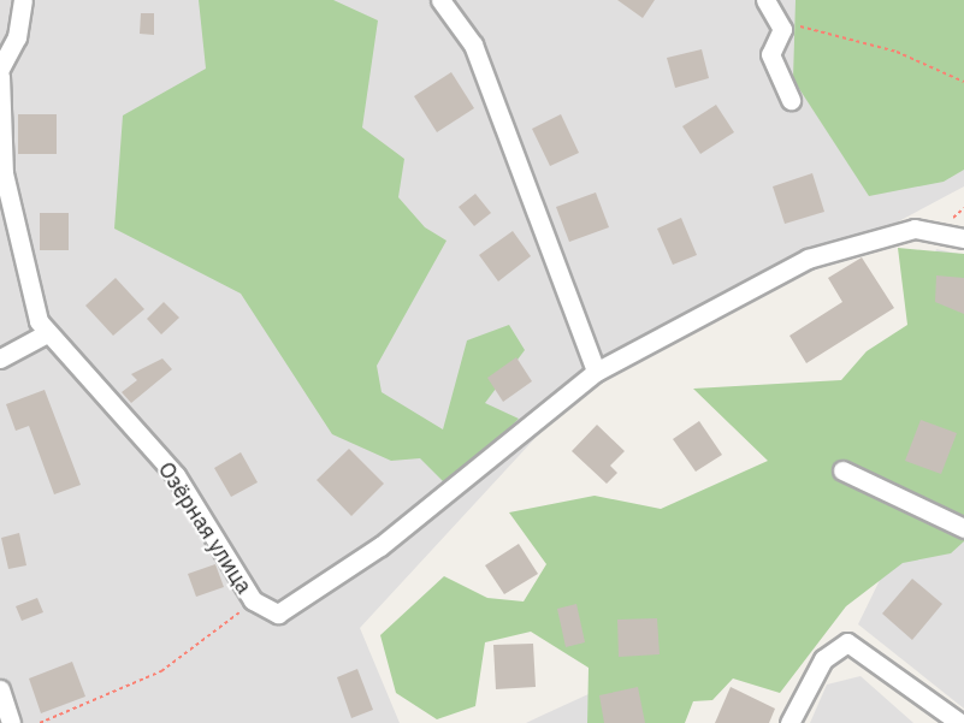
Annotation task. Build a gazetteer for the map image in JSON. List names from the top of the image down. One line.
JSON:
{"streets":{"street":["Озёрная улица"]}}
